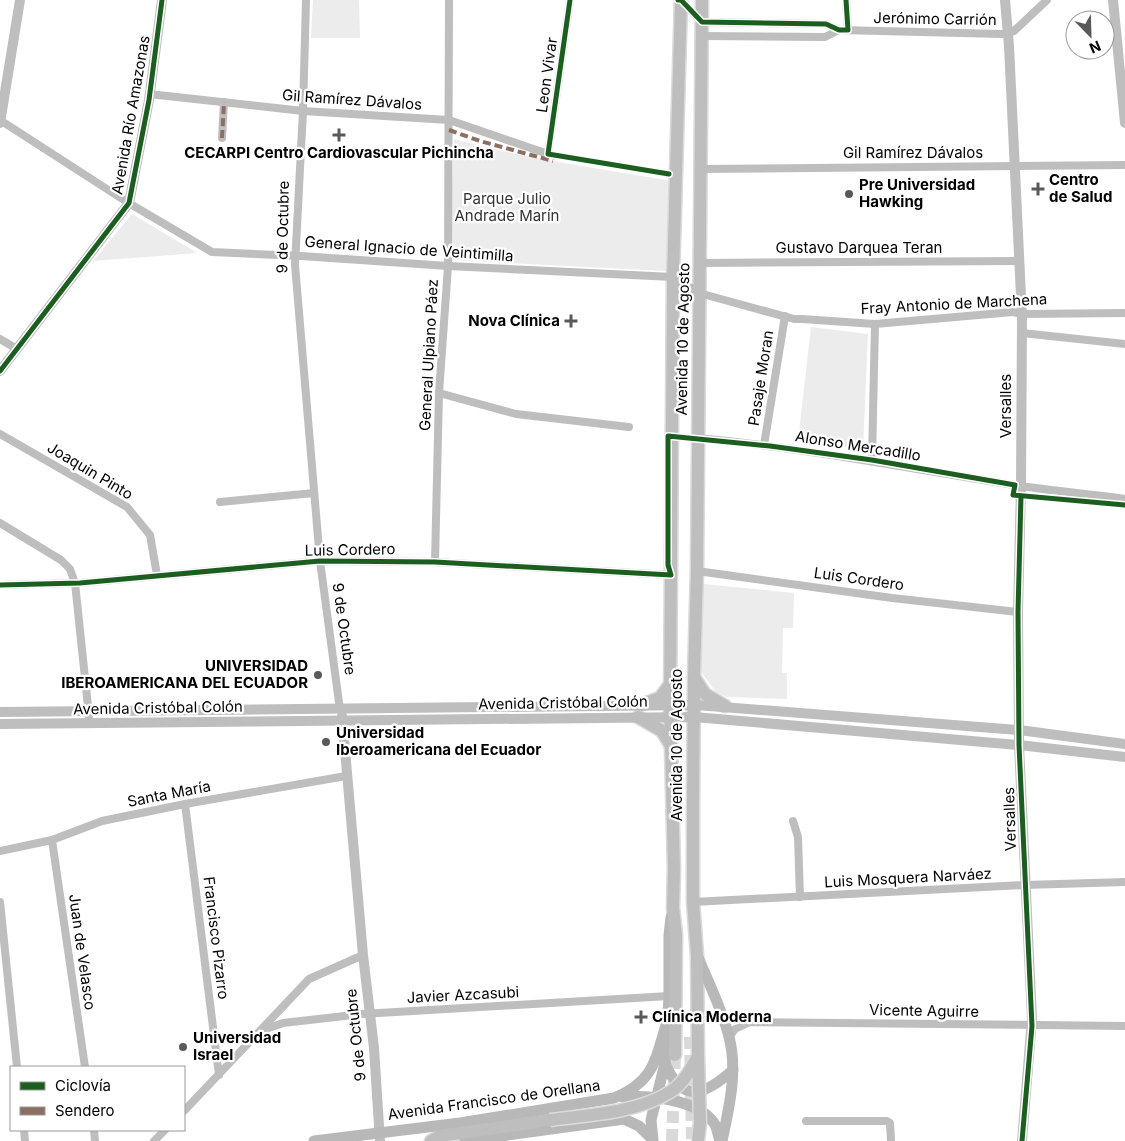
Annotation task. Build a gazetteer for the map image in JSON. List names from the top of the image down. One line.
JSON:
{"streets":{"main road":["Avenida 10 de Agosto","Avenida Francisco de Orellana"],"street":["Jerónimo Carrión","Leon Vivar","Gil Ramírez Dávalos","Avenida Río Amazonas","9 de Octubre","Gustavo Darquea Teran","General Ignacio de Veintimilla","Fray Antonio de Marchena","General Ulpiano Páez","Pasaje Moran","Versalles","Alonso Mercadillo","Joaquin Pinto","Luis Cordero","Avenida Cristóbal Colón","Santa María","Luis Mosquera Narváez","Francisco Pizarro","Juan de Velasco","Javier Azcasubi","Vicente Aguirre"]},"crossings":[["Jerónimo Carrión","Avenida 10 de Agosto"],["Jerónimo Carrión","Versalles"],["Leon Vivar","Gil Ramírez Dávalos"],["Gil Ramírez Dávalos","Avenida Río Amazonas"],["Gil Ramírez Dávalos","9 de Octubre"],["Gil Ramírez Dávalos","Avenida 10 de Agosto"],["Gil Ramírez Dávalos","General Ulpiano Páez"],["Gil Ramírez Dávalos","Versalles"],["Avenida Río Amazonas","General Ignacio de Veintimilla"],["9 de Octubre","General Ignacio de Veintimilla"],["9 de Octubre","Luis Cordero"],["9 de Octubre","Avenida Cristóbal Colón"],["9 de Octubre","Santa María"],["9 de Octubre","Javier Azcasubi"],["9 de Octubre","Avenida Francisco de Orellana"],["Gustavo Darquea Teran","Avenida 10 de Agosto"],["Gustavo Darquea Teran","Versalles"],["General Ignacio de Veintimilla","Fray Antonio de Marchena"],["General Ignacio de Veintimilla","Avenida 10 de Agosto"],["General Ignacio de Veintimilla","General Ulpiano Páez"],["Fray Antonio de Marchena","Avenida 10 de Agosto"],["Fray Antonio de Marchena","Pasaje Moran"],["Fray Antonio de Marchena","Versalles"],["Avenida 10 de Agosto","Alonso Mercadillo"],["Avenida 10 de Agosto","Luis Cordero"],["Avenida 10 de Agosto","Avenida Cristóbal Colón"],["Avenida 10 de Agosto","Luis Mosquera Narváez"],["Avenida 10 de Agosto","Javier Azcasubi"],["Avenida 10 de Agosto","Vicente Aguirre"],["Avenida 10 de Agosto","Avenida Francisco de Orellana"],["General Ulpiano Páez","Luis Cordero"],["Pasaje Moran","Alonso Mercadillo"],["Versalles","Alonso Mercadillo"],["Versalles","Luis Cordero"],["Versalles","Avenida Cristóbal Colón"],["Versalles","Luis Mosquera Narváez"],["Versalles","Vicente Aguirre"],["Joaquin Pinto","Luis Cordero"],["Santa María","Francisco Pizarro"],["Santa María","Juan de Velasco"]],"parks":["Parque Julio Andrade Marín"],"places":{"health":["CECARPI Centro Cardiovascular Pichincha","Centro de Salud","Nova Clínica","Clínica Moderna"],"other":["Pre Universidad Hawking","UNIVERSIDAD IBEROAMERICANA DEL ECUADOR","Universidad Iberoamericana del Ecuador","Universidad Israel"]},"legend":["Ciclovía","Sendero"],"north":"bottom right"}
